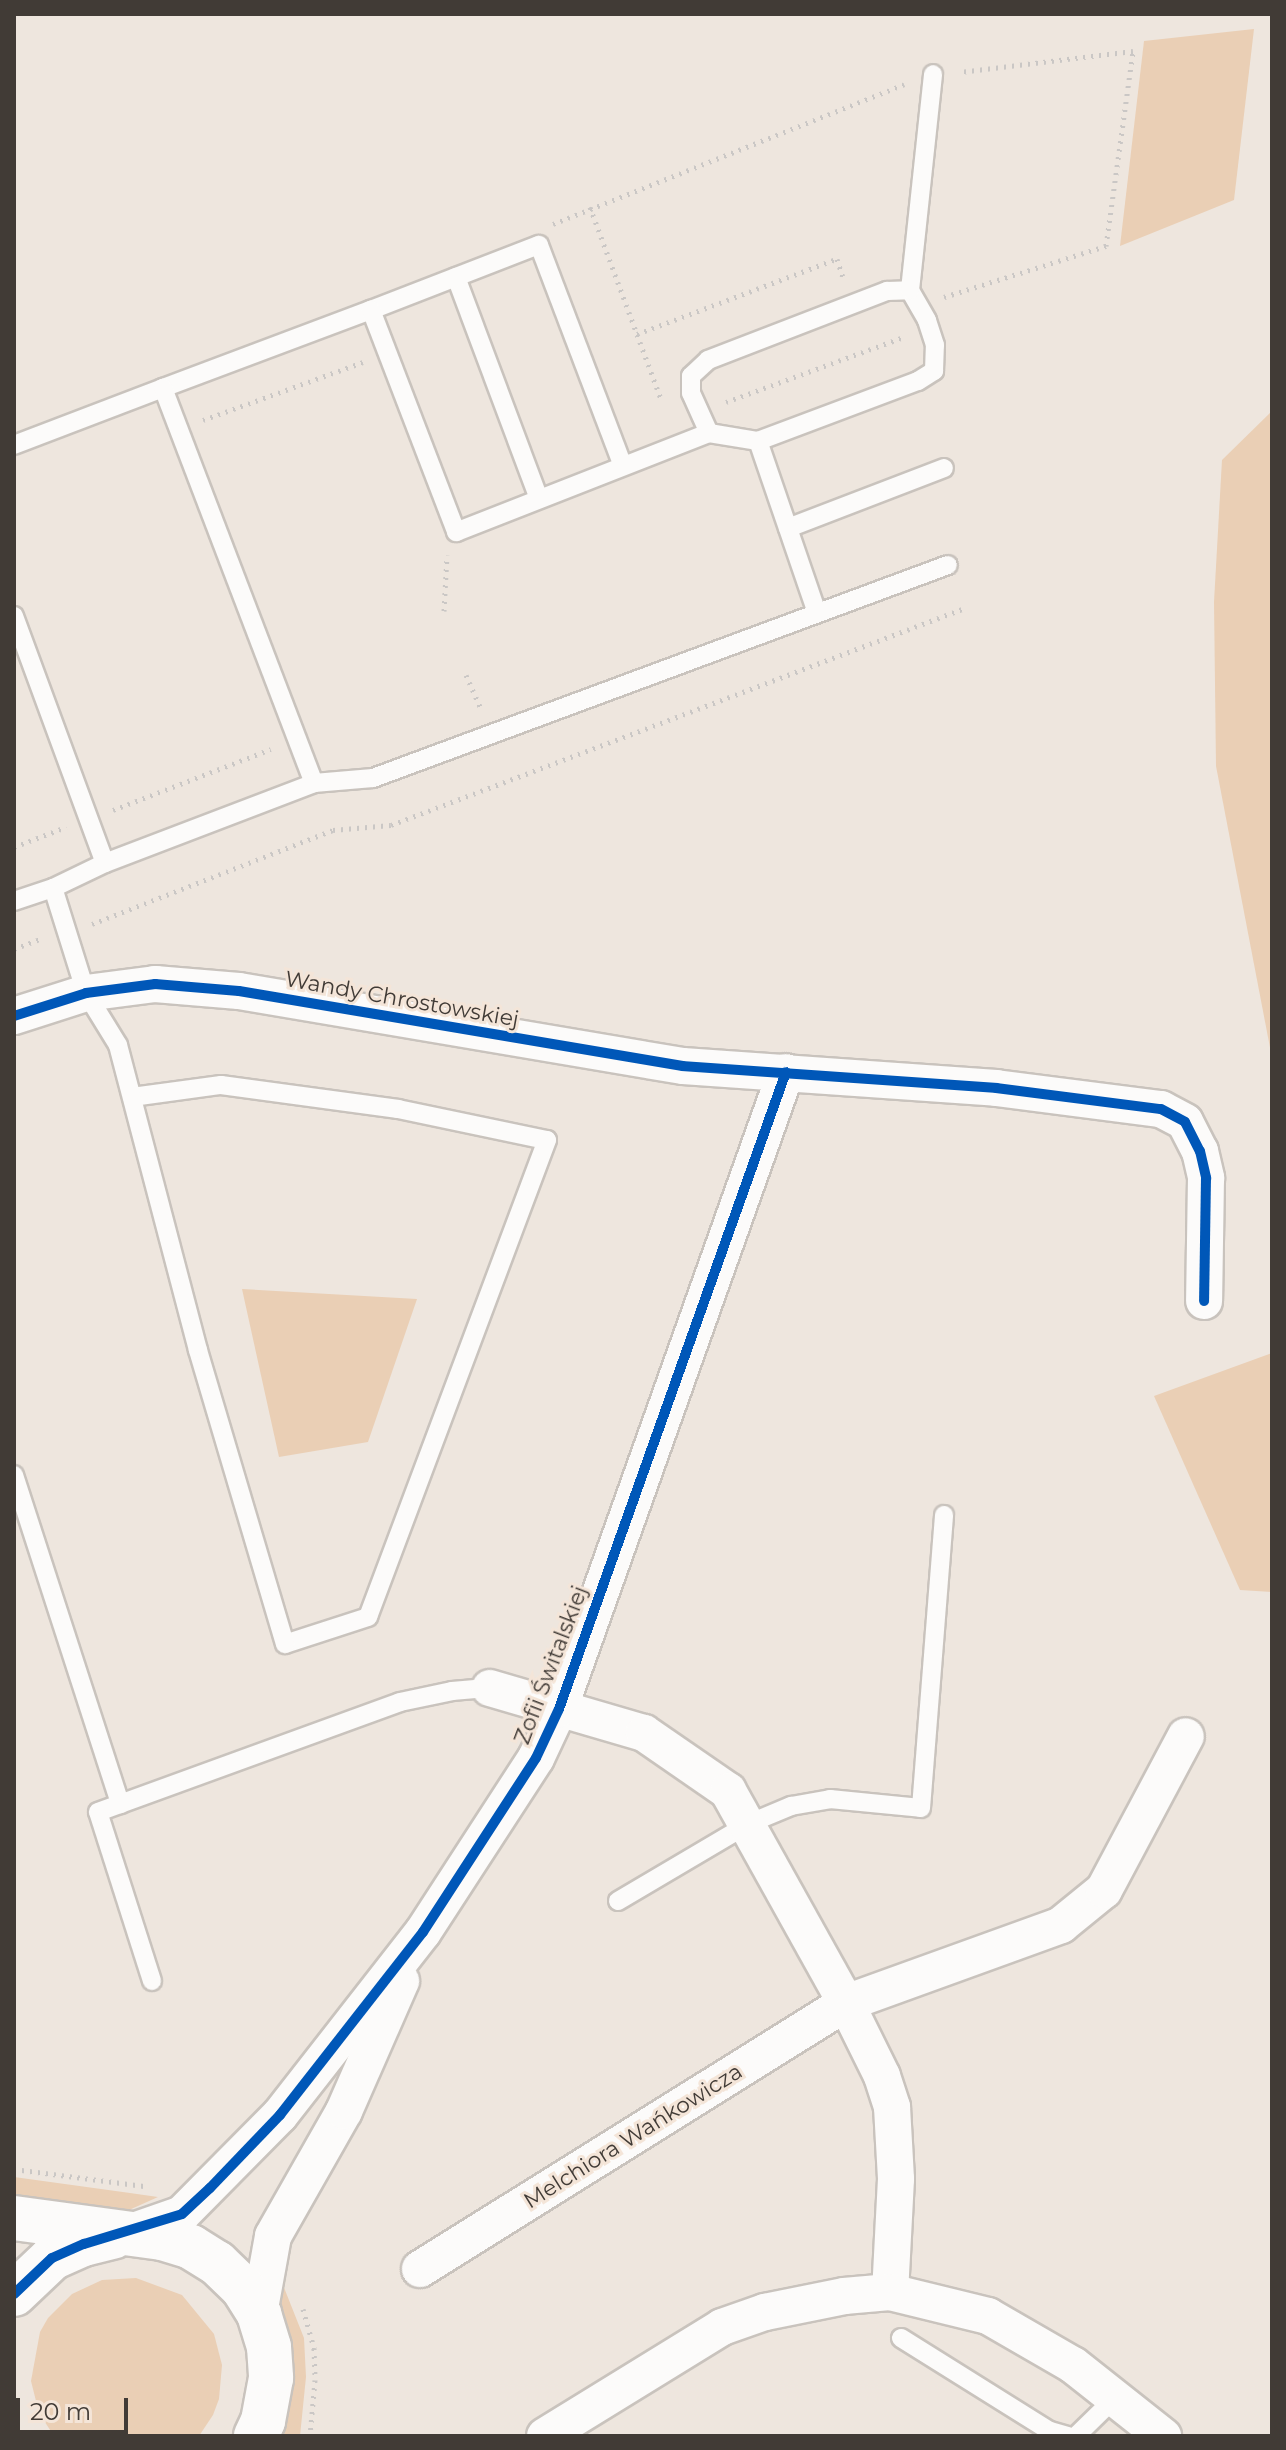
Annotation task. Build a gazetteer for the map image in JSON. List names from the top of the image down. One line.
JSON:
{"streets":{"street":["Wandy Chrostowskiej","Zofii Świtalskiej","Melchiora Wańkowicza"]},"crossings":[["Wandy Chrostowskiej","Zofii Świtalskiej"]],"scale_bar":"20 m"}
